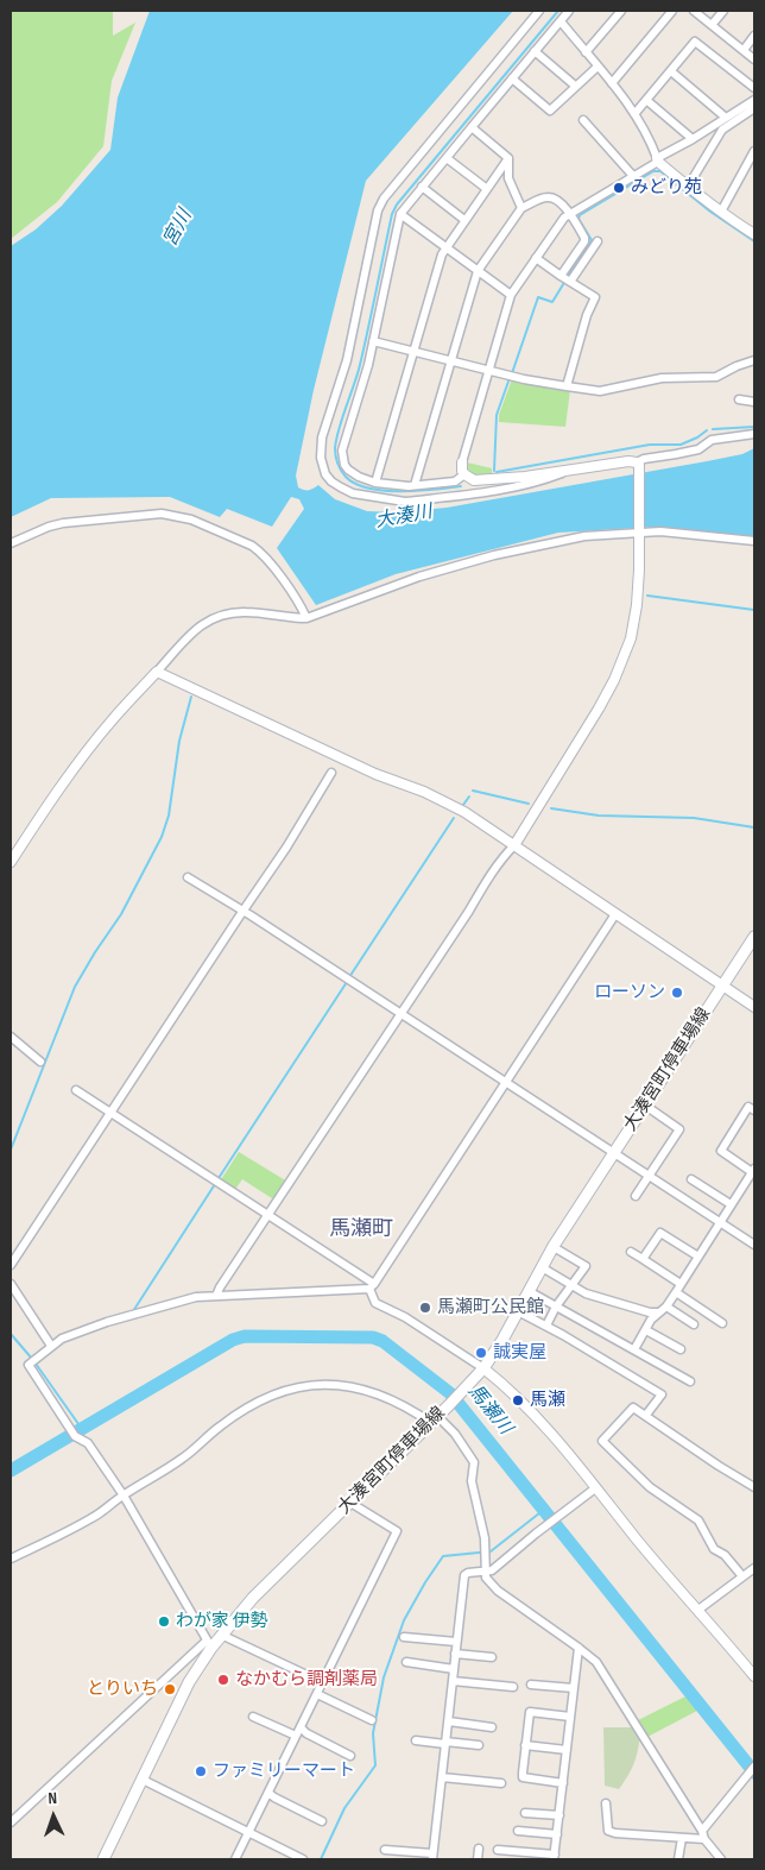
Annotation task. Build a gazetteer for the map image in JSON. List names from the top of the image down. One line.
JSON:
{"streets":{"main road":["大湊宮町停車場線"]},"districts":["馬瀬町"],"water":["宮川","大湊川","馬瀬川"],"places":["みどり苑","ローソン","馬瀬町公民館","誠実屋","馬瀬","わが家 伊勢","なかむら調剤薬局","とりいち","ファミリーマート"],"north":"top"}
